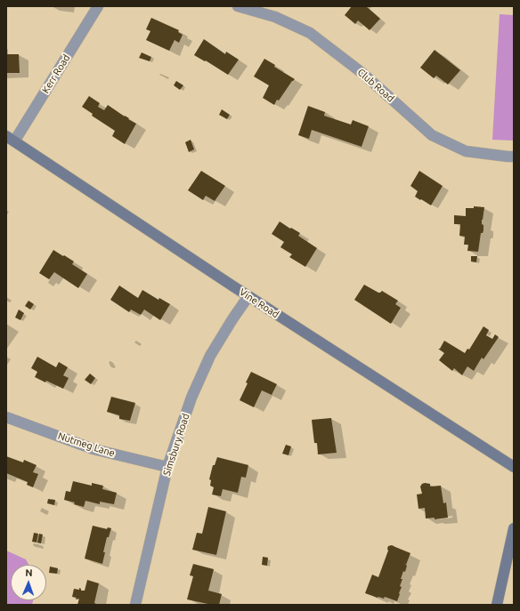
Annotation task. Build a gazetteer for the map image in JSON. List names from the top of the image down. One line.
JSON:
{"streets":{"street":["Kerr Road","Club Road","Vine Road","Nutmeg Lane","Simsbury Road"]},"crossings":[["Kerr Road","Vine Road"],["Vine Road","Simsbury Road"],["Nutmeg Lane","Simsbury Road"]],"north":"top"}
